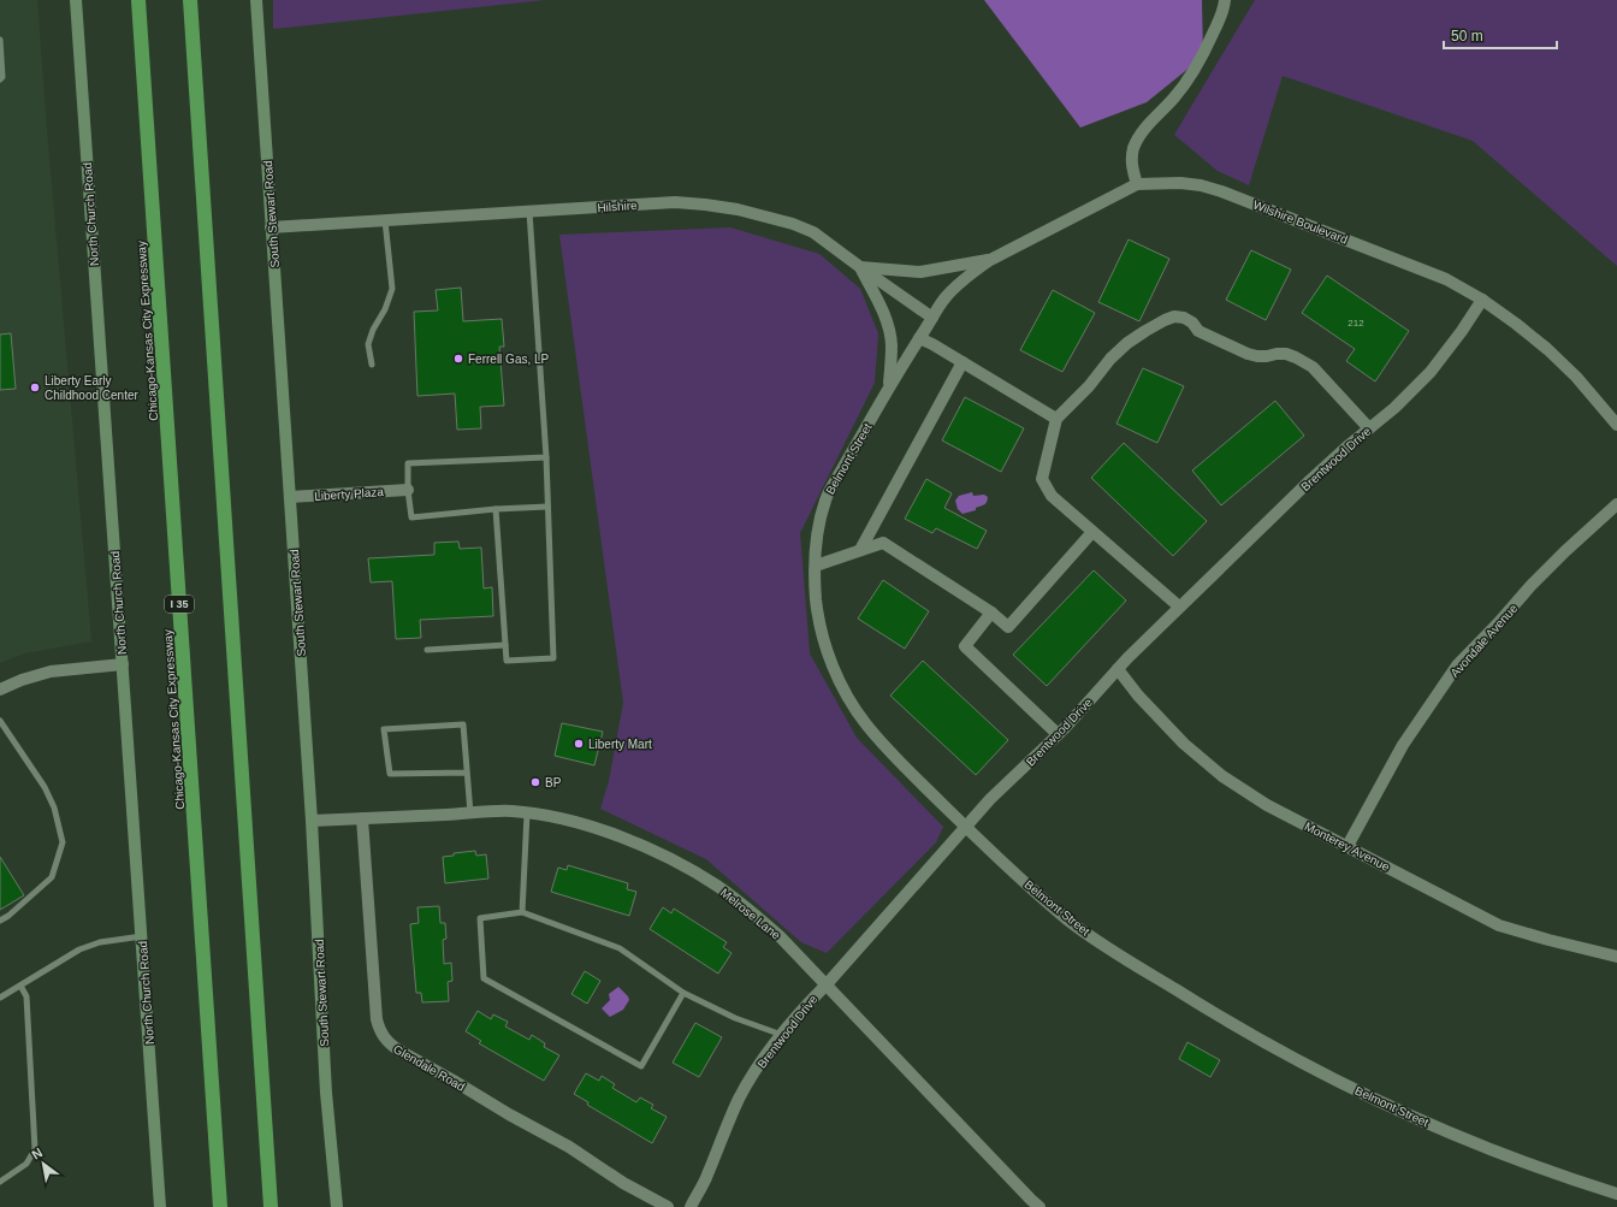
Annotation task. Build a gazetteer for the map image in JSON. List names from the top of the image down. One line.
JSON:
{"streets":{"highway":["Chicago-Kansas City Expressway","I 35"],"street":["Hilshire","North Church Road","South Stewart Road","Wilshire Boulevard","Belmont Street","Brentwood Drive","Liberty Plaza","Avondale Avenue","Monterey Avenue","Melrose Lane","Glendale Road"]},"crossings":[["Hilshire","South Stewart Road"],["Hilshire","Belmont Street"],["South Stewart Road","Liberty Plaza"],["South Stewart Road","Melrose Lane"],["Wilshire Boulevard","Belmont Street"],["Wilshire Boulevard","Brentwood Drive"],["Belmont Street","Brentwood Drive"],["Brentwood Drive","Monterey Avenue"],["Brentwood Drive","Melrose Lane"],["Avondale Avenue","Monterey Avenue"],["Melrose Lane","Glendale Road"]],"places":["Ferrell Gas, LP","Liberty Early Childhood Center","Liberty Mart","BP"],"house_numbers":["212"],"scale_bar":"50 m","north":"top left"}
